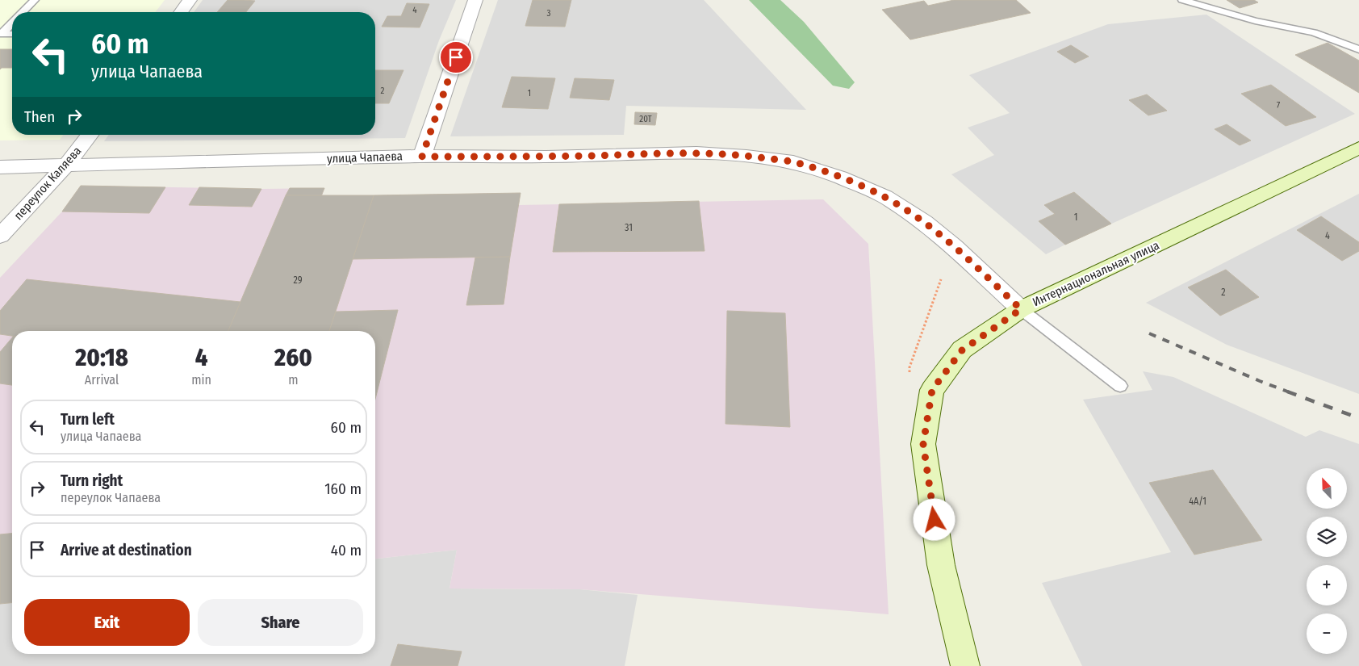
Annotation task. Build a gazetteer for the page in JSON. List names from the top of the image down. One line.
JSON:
{"streets":{"main road":["Интернациональная улица"],"street":["улица Чапаева","переулок Каляева"]},"crossings":[["улица Чапаева","переулок Каляева"],["улица Чапаева","Интернациональная улица"]],"house_numbers":["4","3","2","1","7","20Т","1","31","4","29","2","4А/1"],"north":"top left","page":{"turn":["60 m","улица Чапаева"],"then":"Then","eta":["20:18","Arrival","4","min","260","m"],"list":[{"name":"Turn left","note":"улица Чапаева","value":"60 m"},{"name":"Turn right","note":"переулок Чапаева","value":"160 m"},{"name":"Arrive at destination","value":"40 m"}],"map_buttons":["+","−"],"buttons":["Exit","Share"]}}
